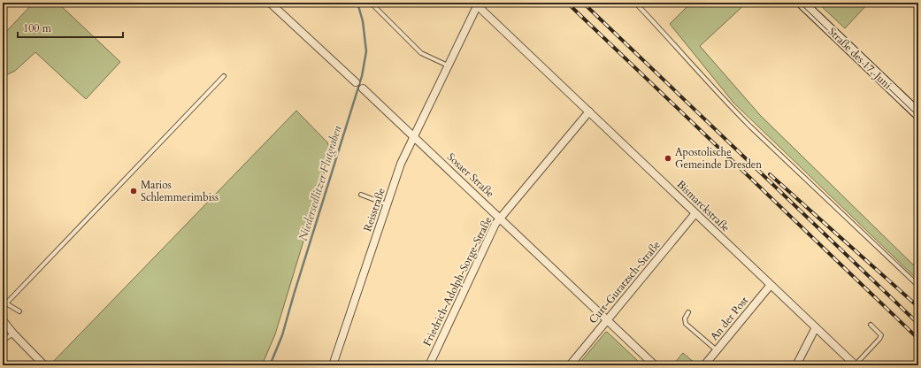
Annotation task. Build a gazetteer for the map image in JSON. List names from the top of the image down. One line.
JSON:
{"streets":{"street":["Straße des 17. Juni","Sosaer Straße","Bismarckstraße","Reisstraße","Friedrich-Adolph-Sorge-Straße","Curt-Guratzsch-Straße","An der Post"]},"crossings":[["Sosaer Straße","Reisstraße"],["Sosaer Straße","Friedrich-Adolph-Sorge-Straße"],["Sosaer Straße","Curt-Guratzsch-Straße"],["Bismarckstraße","Reisstraße"],["Bismarckstraße","Friedrich-Adolph-Sorge-Straße"],["Bismarckstraße","Curt-Guratzsch-Straße"],["Bismarckstraße","An der Post"]],"water":["Niedersedlitzer Flutgraben"],"places":["Apostolische Gemeinde Dresden","Marios Schlemmerimbiss"],"scale_bar":"100 m"}
